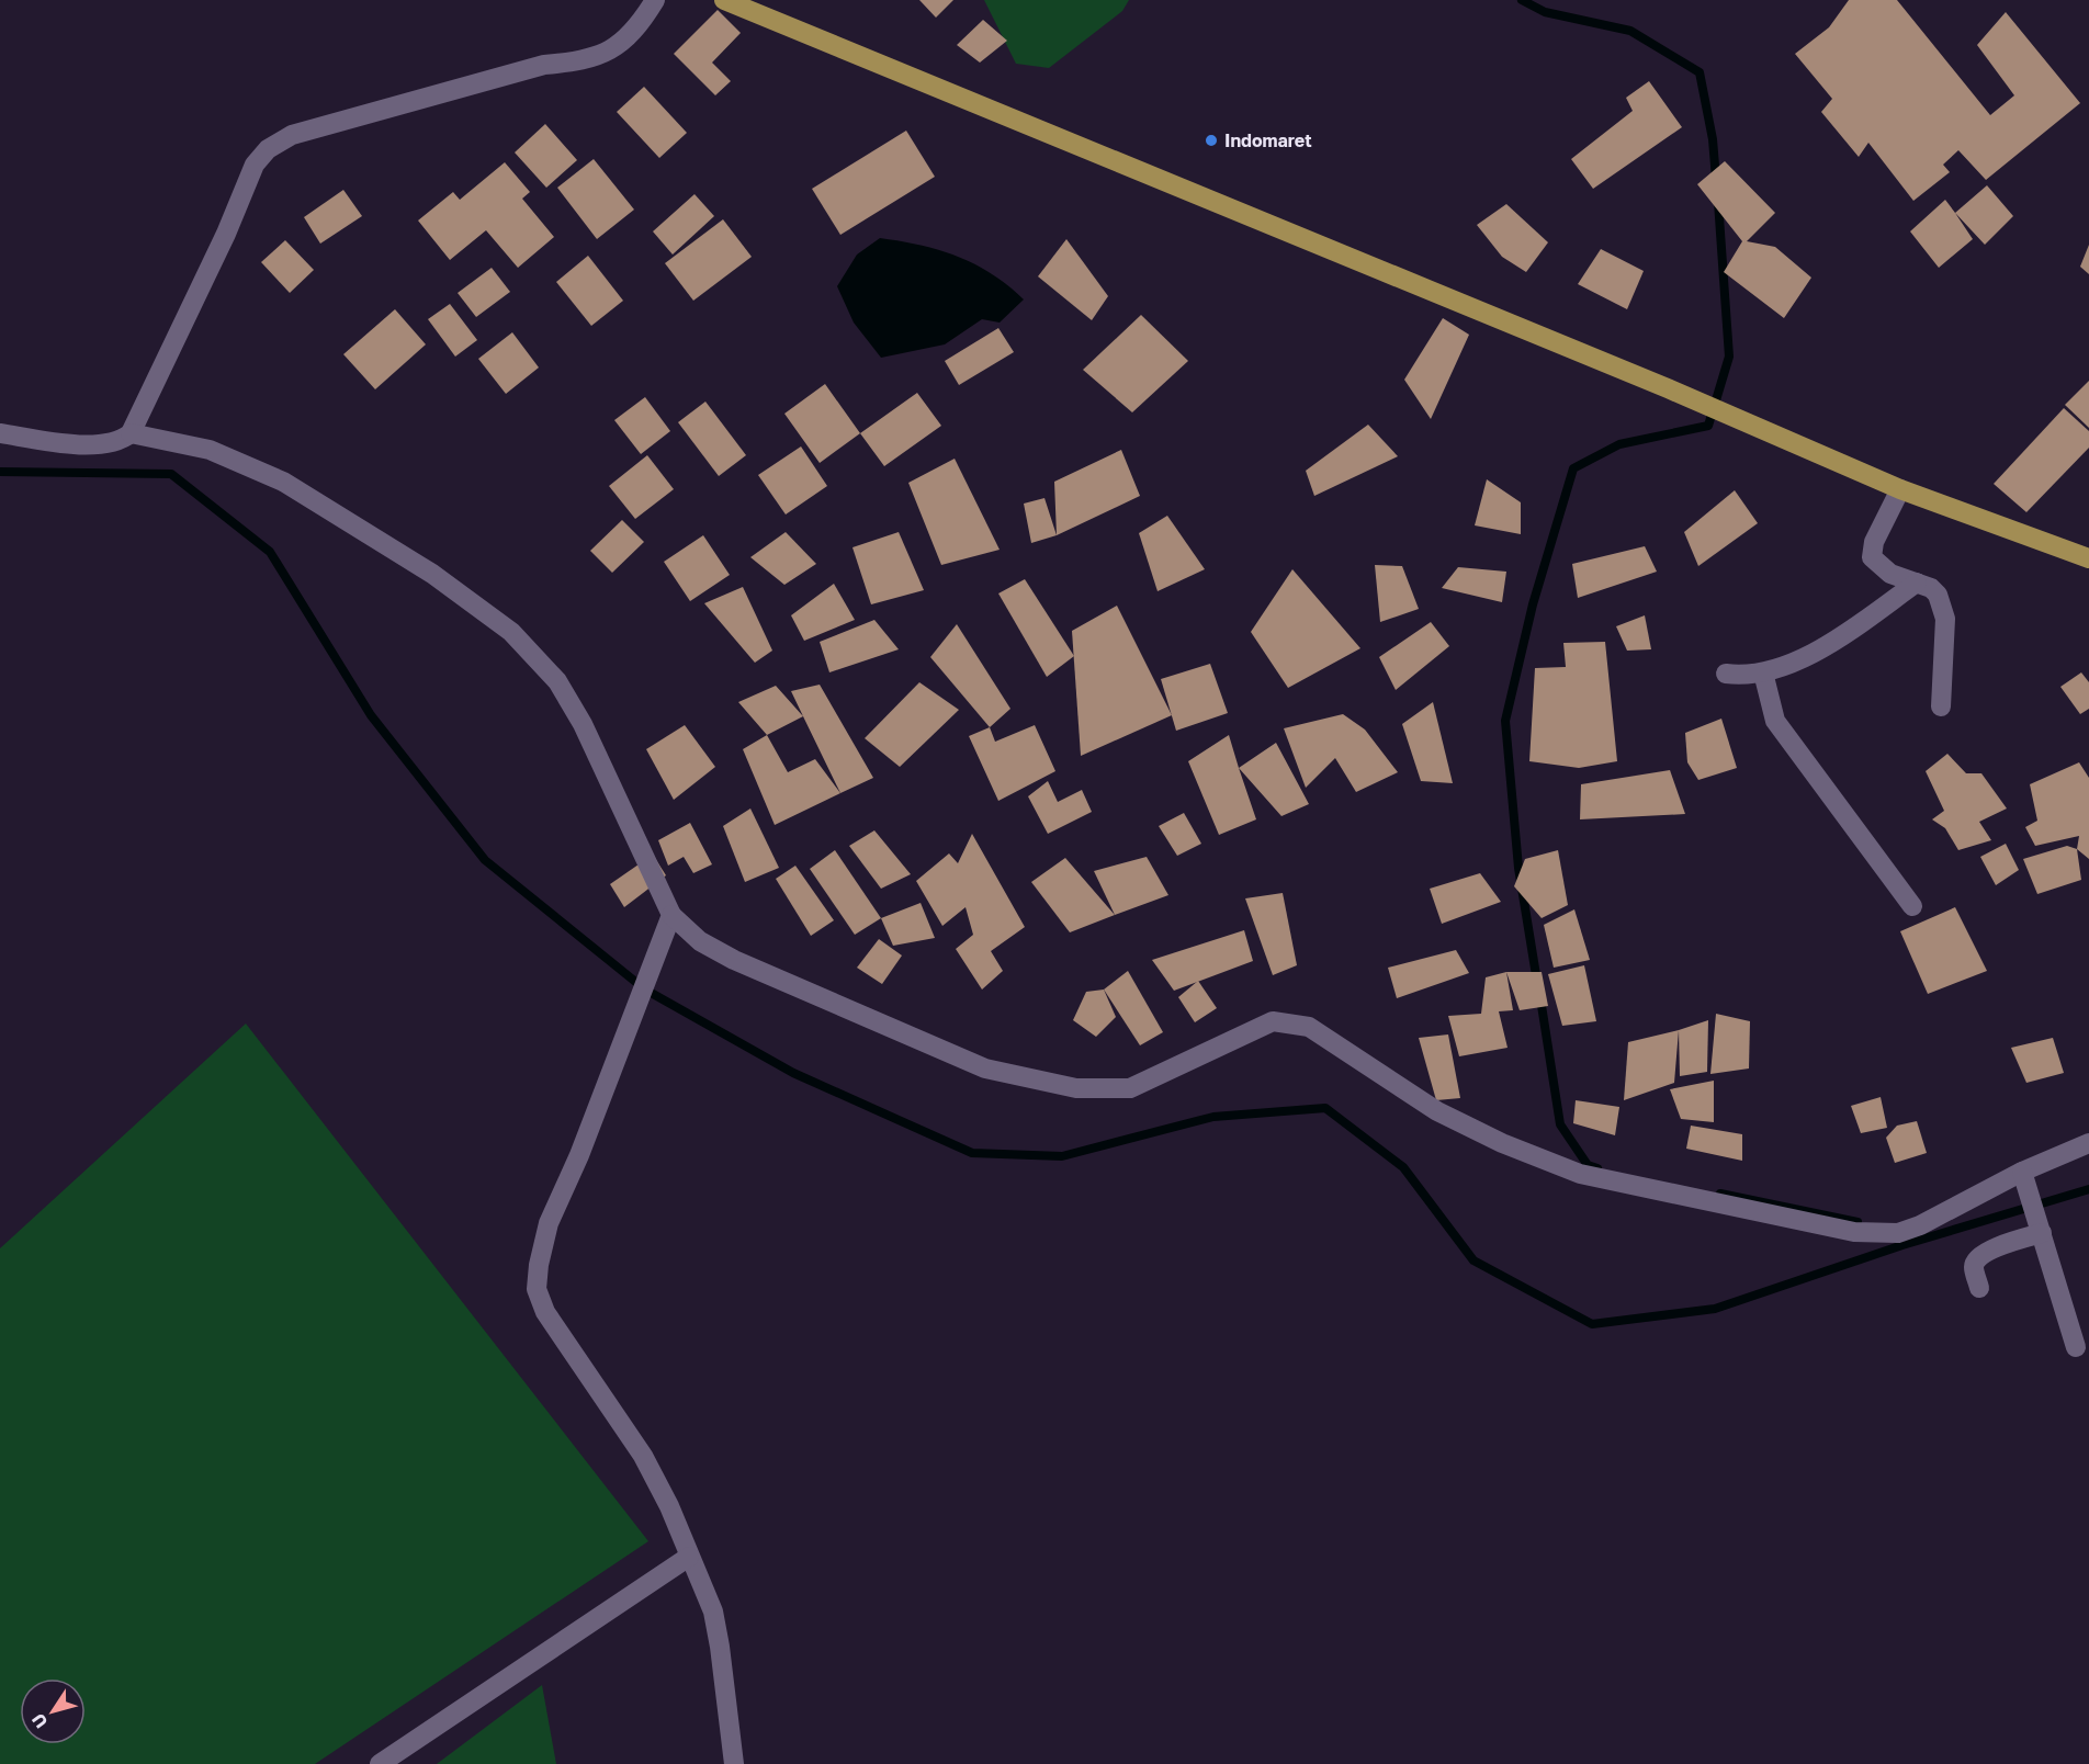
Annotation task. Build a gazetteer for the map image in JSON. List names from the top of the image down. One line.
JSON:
{"places":["Indomaret"],"north":"bottom left"}
